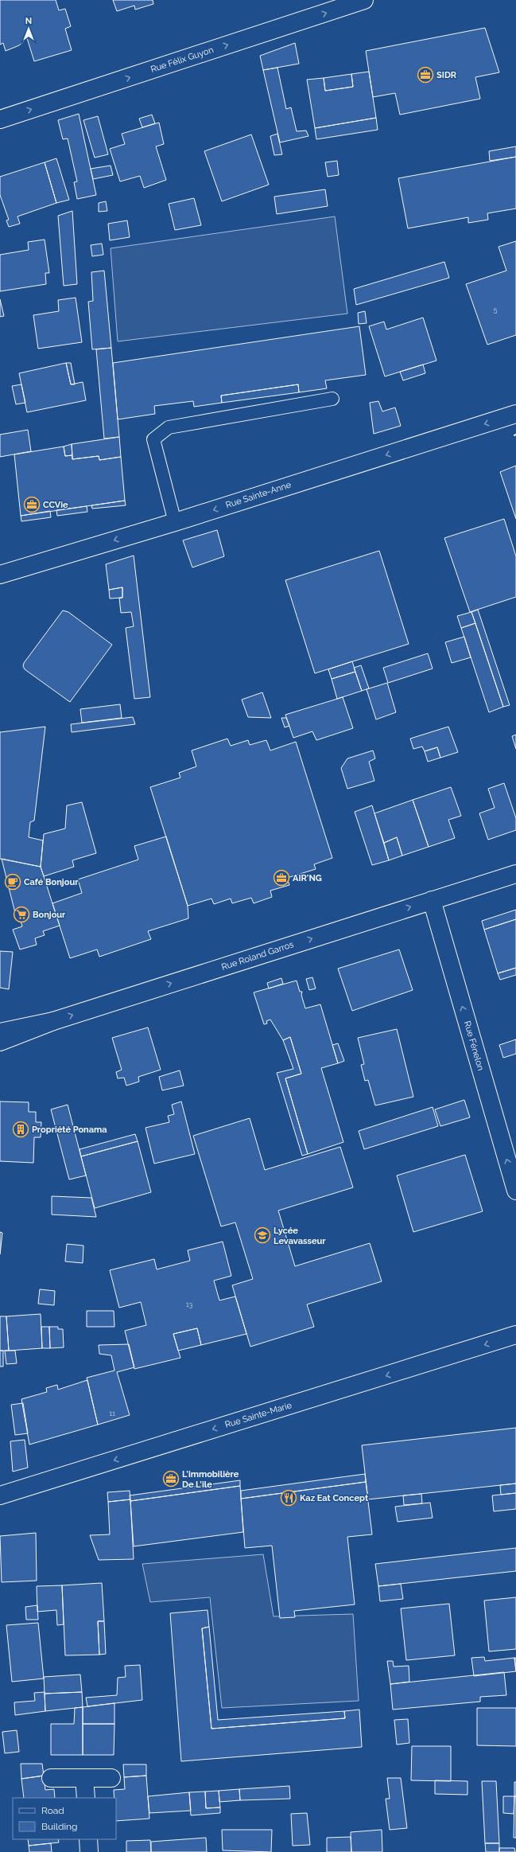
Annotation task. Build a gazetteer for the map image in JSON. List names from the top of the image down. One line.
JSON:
{"streets":{"street":["Rue Félix Guyon","Rue Sainte-Anne","Rue Roland Garros","Rue Fénelon","Rue Sainte-Marie"]},"crossings":[["Rue Roland Garros","Rue Fénelon"]],"one_way":["Rue Félix Guyon","Rue Sainte-Anne","Rue Roland Garros","Rue Fénelon","Rue Sainte-Marie"],"places":{"office":["SIDR","CCVie","AIR'NG","L'immobilière De L'ile"],"cafe":["Café Bonjour"],"supermarket":["Bonjour"],"building":["Propriété Ponama"],"school or university":["Lycée Levavasseur"],"restaurant":["Kaz Eat Concept"]},"house_numbers":["5","13","11"],"legend":["Road","Building"],"north":"top"}
